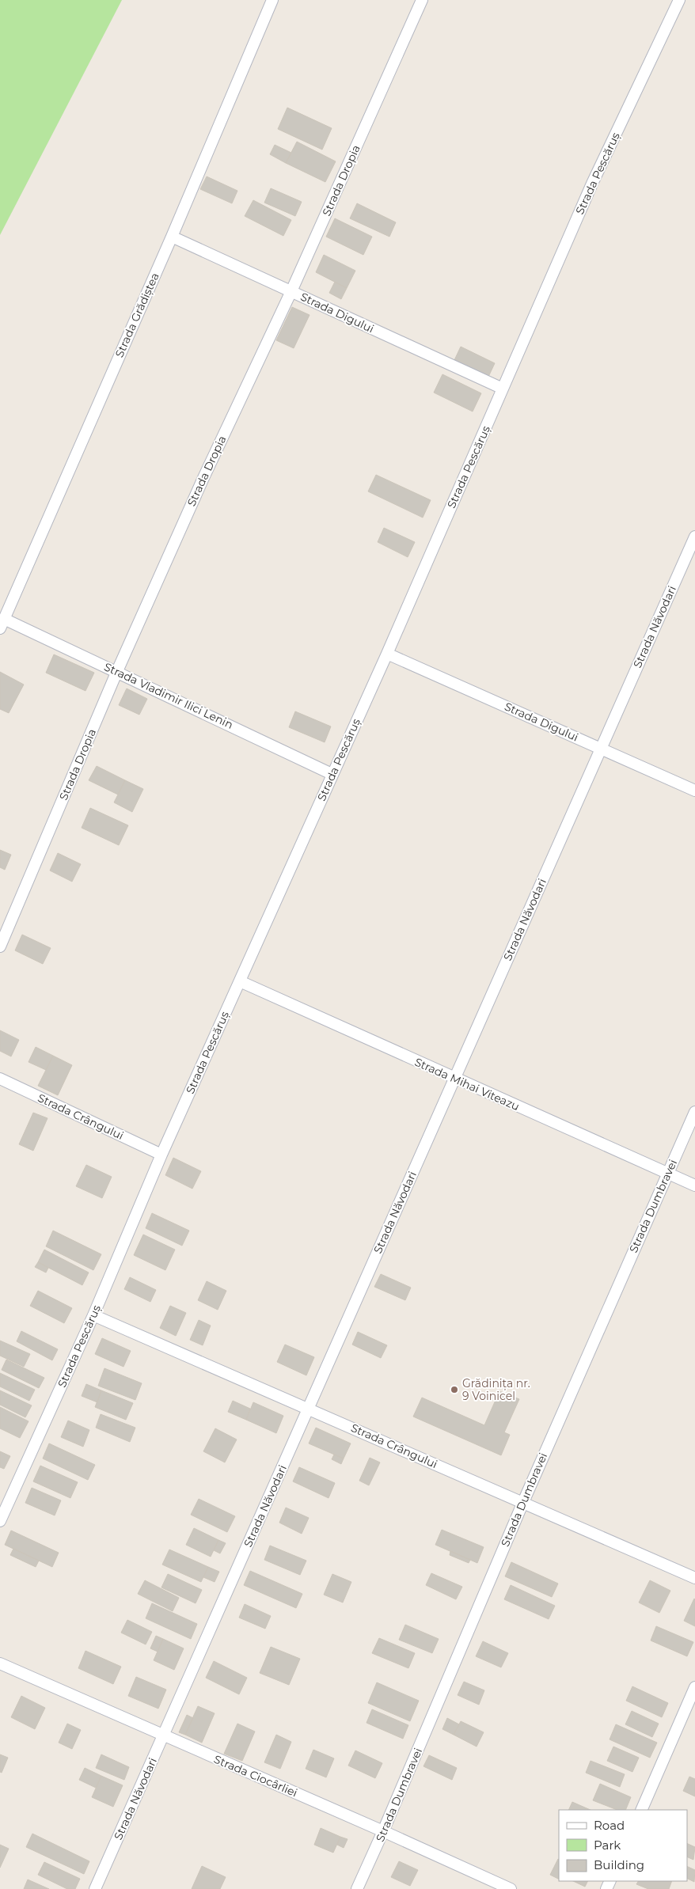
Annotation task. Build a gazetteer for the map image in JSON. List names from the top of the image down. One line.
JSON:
{"streets":{"street":["Strada Pescăruș","Strada Dropia","Strada Digului","Strada Grădiștea","Strada Năvodari","Strada Vladimir Ilici Lenin","Strada Mihai Viteazu","Strada Crângului","Strada Dumbravei","Strada Ciocârliei"]},"crossings":[["Strada Pescăruș","Strada Digului"],["Strada Pescăruș","Strada Vladimir Ilici Lenin"],["Strada Pescăruș","Strada Mihai Viteazu"],["Strada Pescăruș","Strada Crângului"],["Strada Dropia","Strada Digului"],["Strada Dropia","Strada Vladimir Ilici Lenin"],["Strada Digului","Strada Grădiștea"],["Strada Digului","Strada Năvodari"],["Strada Grădiștea","Strada Vladimir Ilici Lenin"],["Strada Năvodari","Strada Mihai Viteazu"],["Strada Năvodari","Strada Crângului"],["Strada Năvodari","Strada Ciocârliei"],["Strada Mihai Viteazu","Strada Dumbravei"],["Strada Crângului","Strada Dumbravei"],["Strada Dumbravei","Strada Ciocârliei"]],"places":["Grădinița nr. 9 Voinicel"],"legend":["Road","Park","Building"]}
